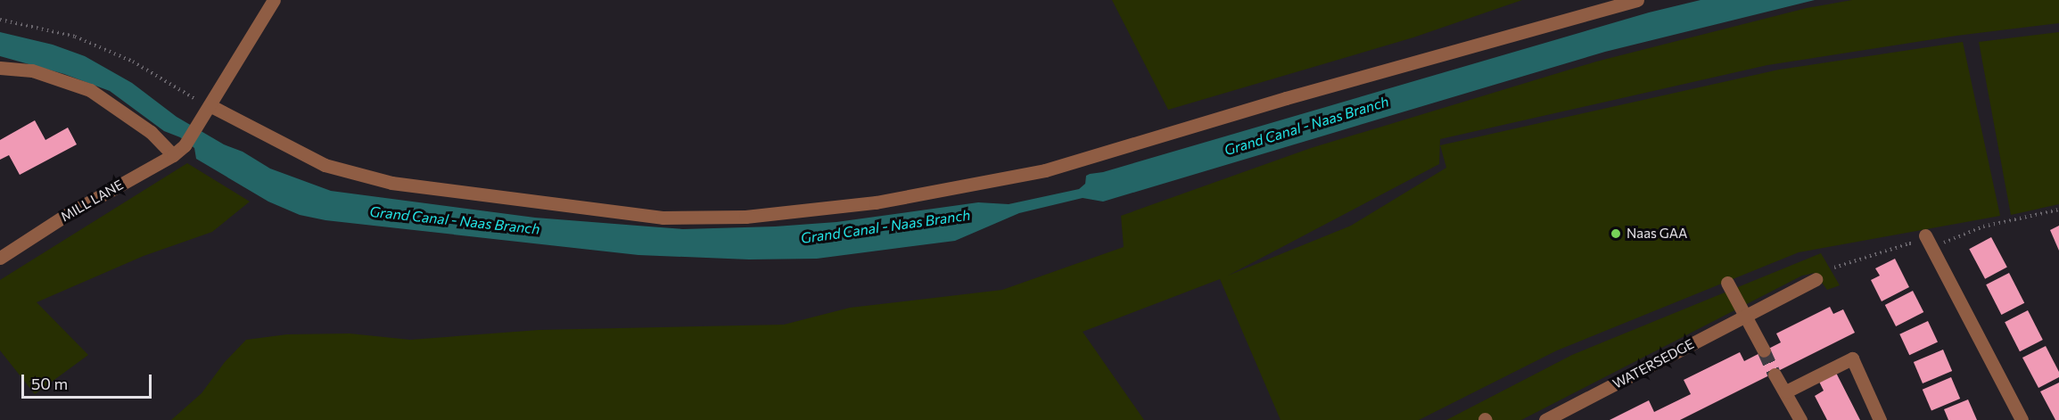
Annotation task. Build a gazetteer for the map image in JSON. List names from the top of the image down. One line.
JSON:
{"streets":{"street":["MILL LANE","WATERSEDGE"]},"water":["Grand Canal - Naas Branch"],"places":["Naas GAA"],"scale_bar":"50 m"}
